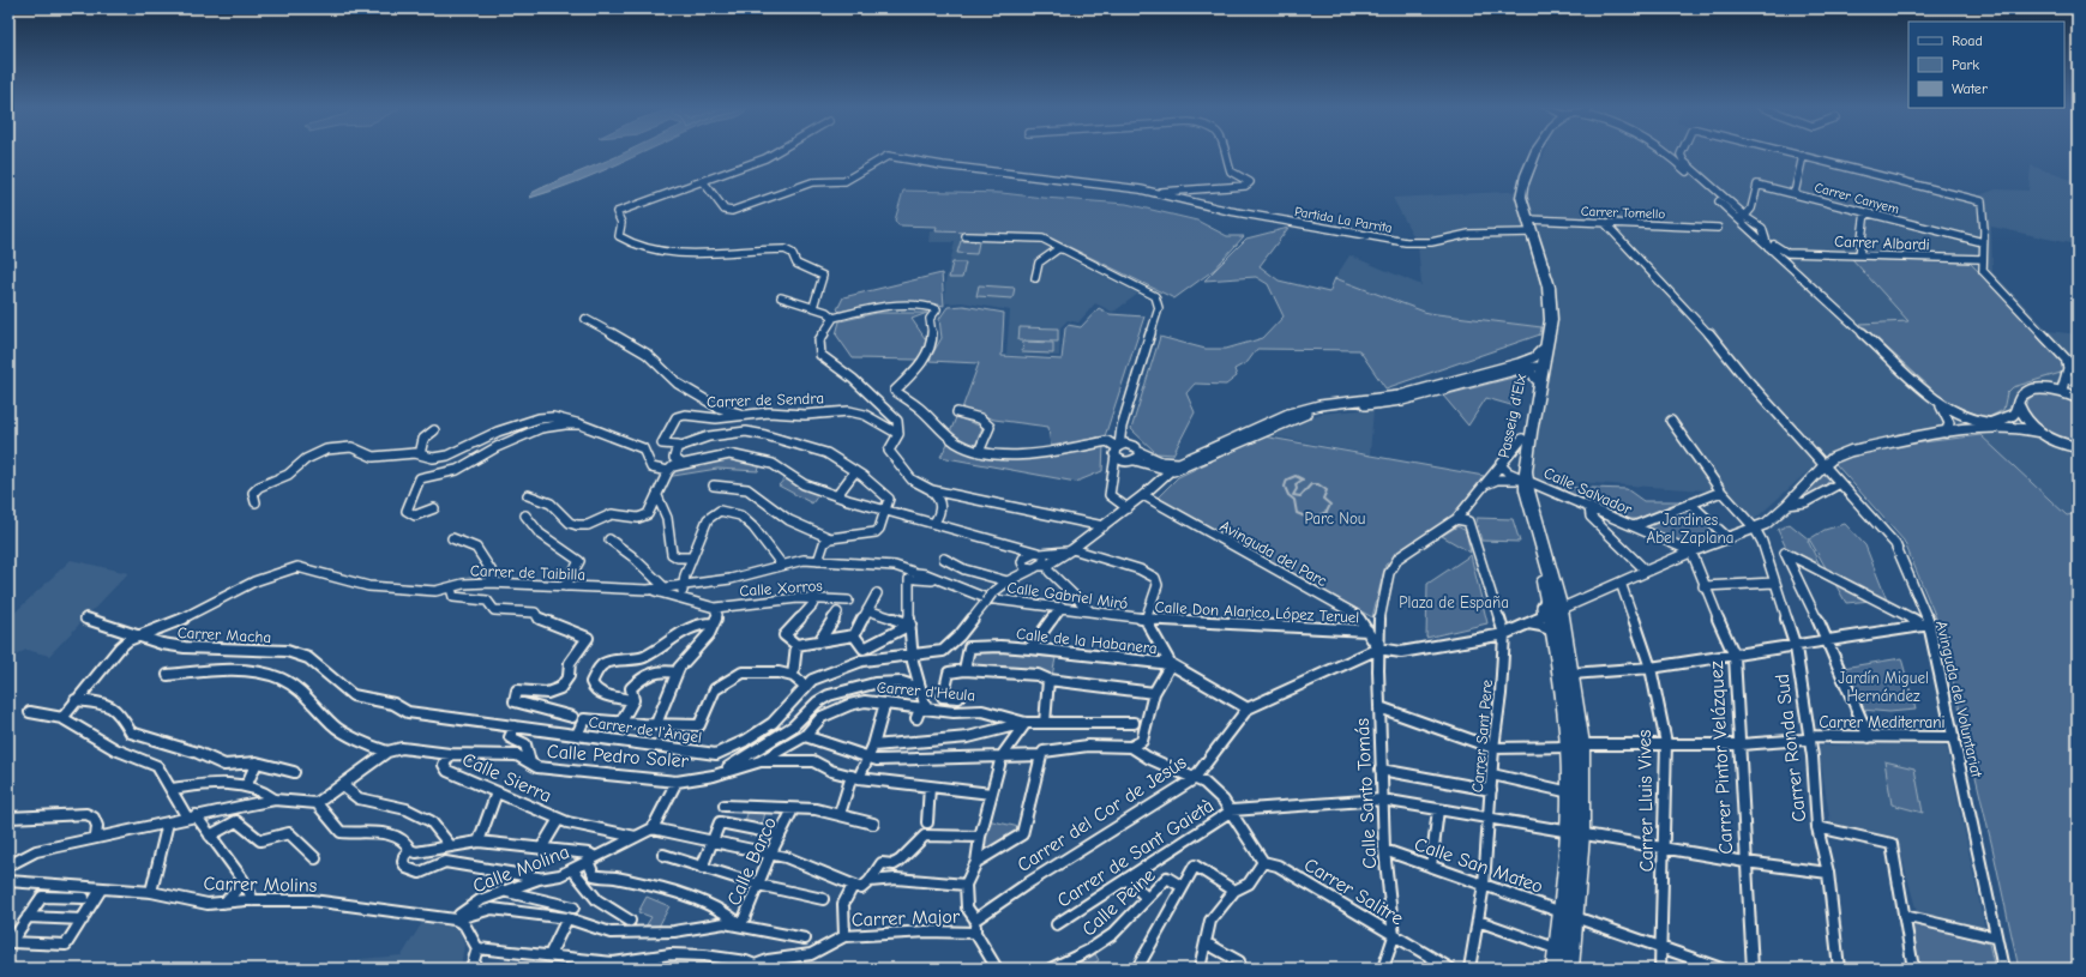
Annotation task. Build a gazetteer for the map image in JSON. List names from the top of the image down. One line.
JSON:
{"streets":{"highway":["Passeig d'Elx"],"street":["Carrer Canyem","Carrer Tomello","Partida La Parrita","Carrer Albardi","Carrer de Sendra","Calle Salvador","Avinguda del Parc","Carrer de Taibilla","Calle Xorros","Calle Gabriel Miró","Calle Don Alarico López Teruel","Carrer Macha","Calle de la Habanera","Carrer d'Heula","Avinguda del Voluntariat","Carrer Mediterrani","Carrer de l'Àngel","Carrer Sant Pere","Carrer Ronda Sud","Calle Pedro Soler","Carrer Pintor Velázquez","Calle Sierra","Calle Santo Tomás","Carrer Lluis Vives","Carrer del Cor de Jesús","Carrer de Sant Gaietà","Calle Barco","Calle San Mateo","Calle Molina","Carrer Molins","Carrer Salitre","Calle Peine","Carrer Major"]},"crossings":[["Carrer Tomello","Passeig d'Elx"],["Carrer Tomello","Avinguda del Voluntariat"],["Partida La Parrita","Passeig d'Elx"],["Passeig d'Elx","Calle Salvador"],["Passeig d'Elx","Calle Santo Tomás"],["Calle Salvador","Carrer Pintor Velázquez"],["Calle Salvador","Calle Santo Tomás"],["Avinguda del Parc","Calle Don Alarico López Teruel"],["Avinguda del Parc","Calle Santo Tomás"],["Avinguda del Parc","Carrer del Cor de Jesús"],["Carrer de Taibilla","Calle Gabriel Miró"],["Carrer de Taibilla","Carrer Macha"],["Calle Gabriel Miró","Calle Don Alarico López Teruel"],["Carrer Macha","Carrer de l'Àngel"],["Carrer d'Heula","Calle Pedro Soler"],["Avinguda del Voluntariat","Carrer Mediterrani"],["Carrer Mediterrani","Carrer Sant Pere"],["Carrer Mediterrani","Carrer Ronda Sud"],["Carrer Mediterrani","Carrer Pintor Velázquez"],["Carrer Mediterrani","Carrer Lluis Vives"],["Carrer de l'Àngel","Calle Pedro Soler"],["Carrer Sant Pere","Calle Santo Tomás"],["Carrer Sant Pere","Calle San Mateo"],["Calle Pedro Soler","Calle Sierra"],["Calle Sierra","Calle Molina"],["Calle Santo Tomás","Carrer del Cor de Jesús"],["Calle Santo Tomás","Calle San Mateo"],["Calle Santo Tomás","Carrer Salitre"],["Carrer Lluis Vives","Calle San Mateo"],["Calle Molina","Carrer Molins"]],"parks":["Parc Nou","Jardines Abel Zaplana","Plaza de España","Jardín Miguel Hernández"],"legend":["Road","Park","Water"]}
